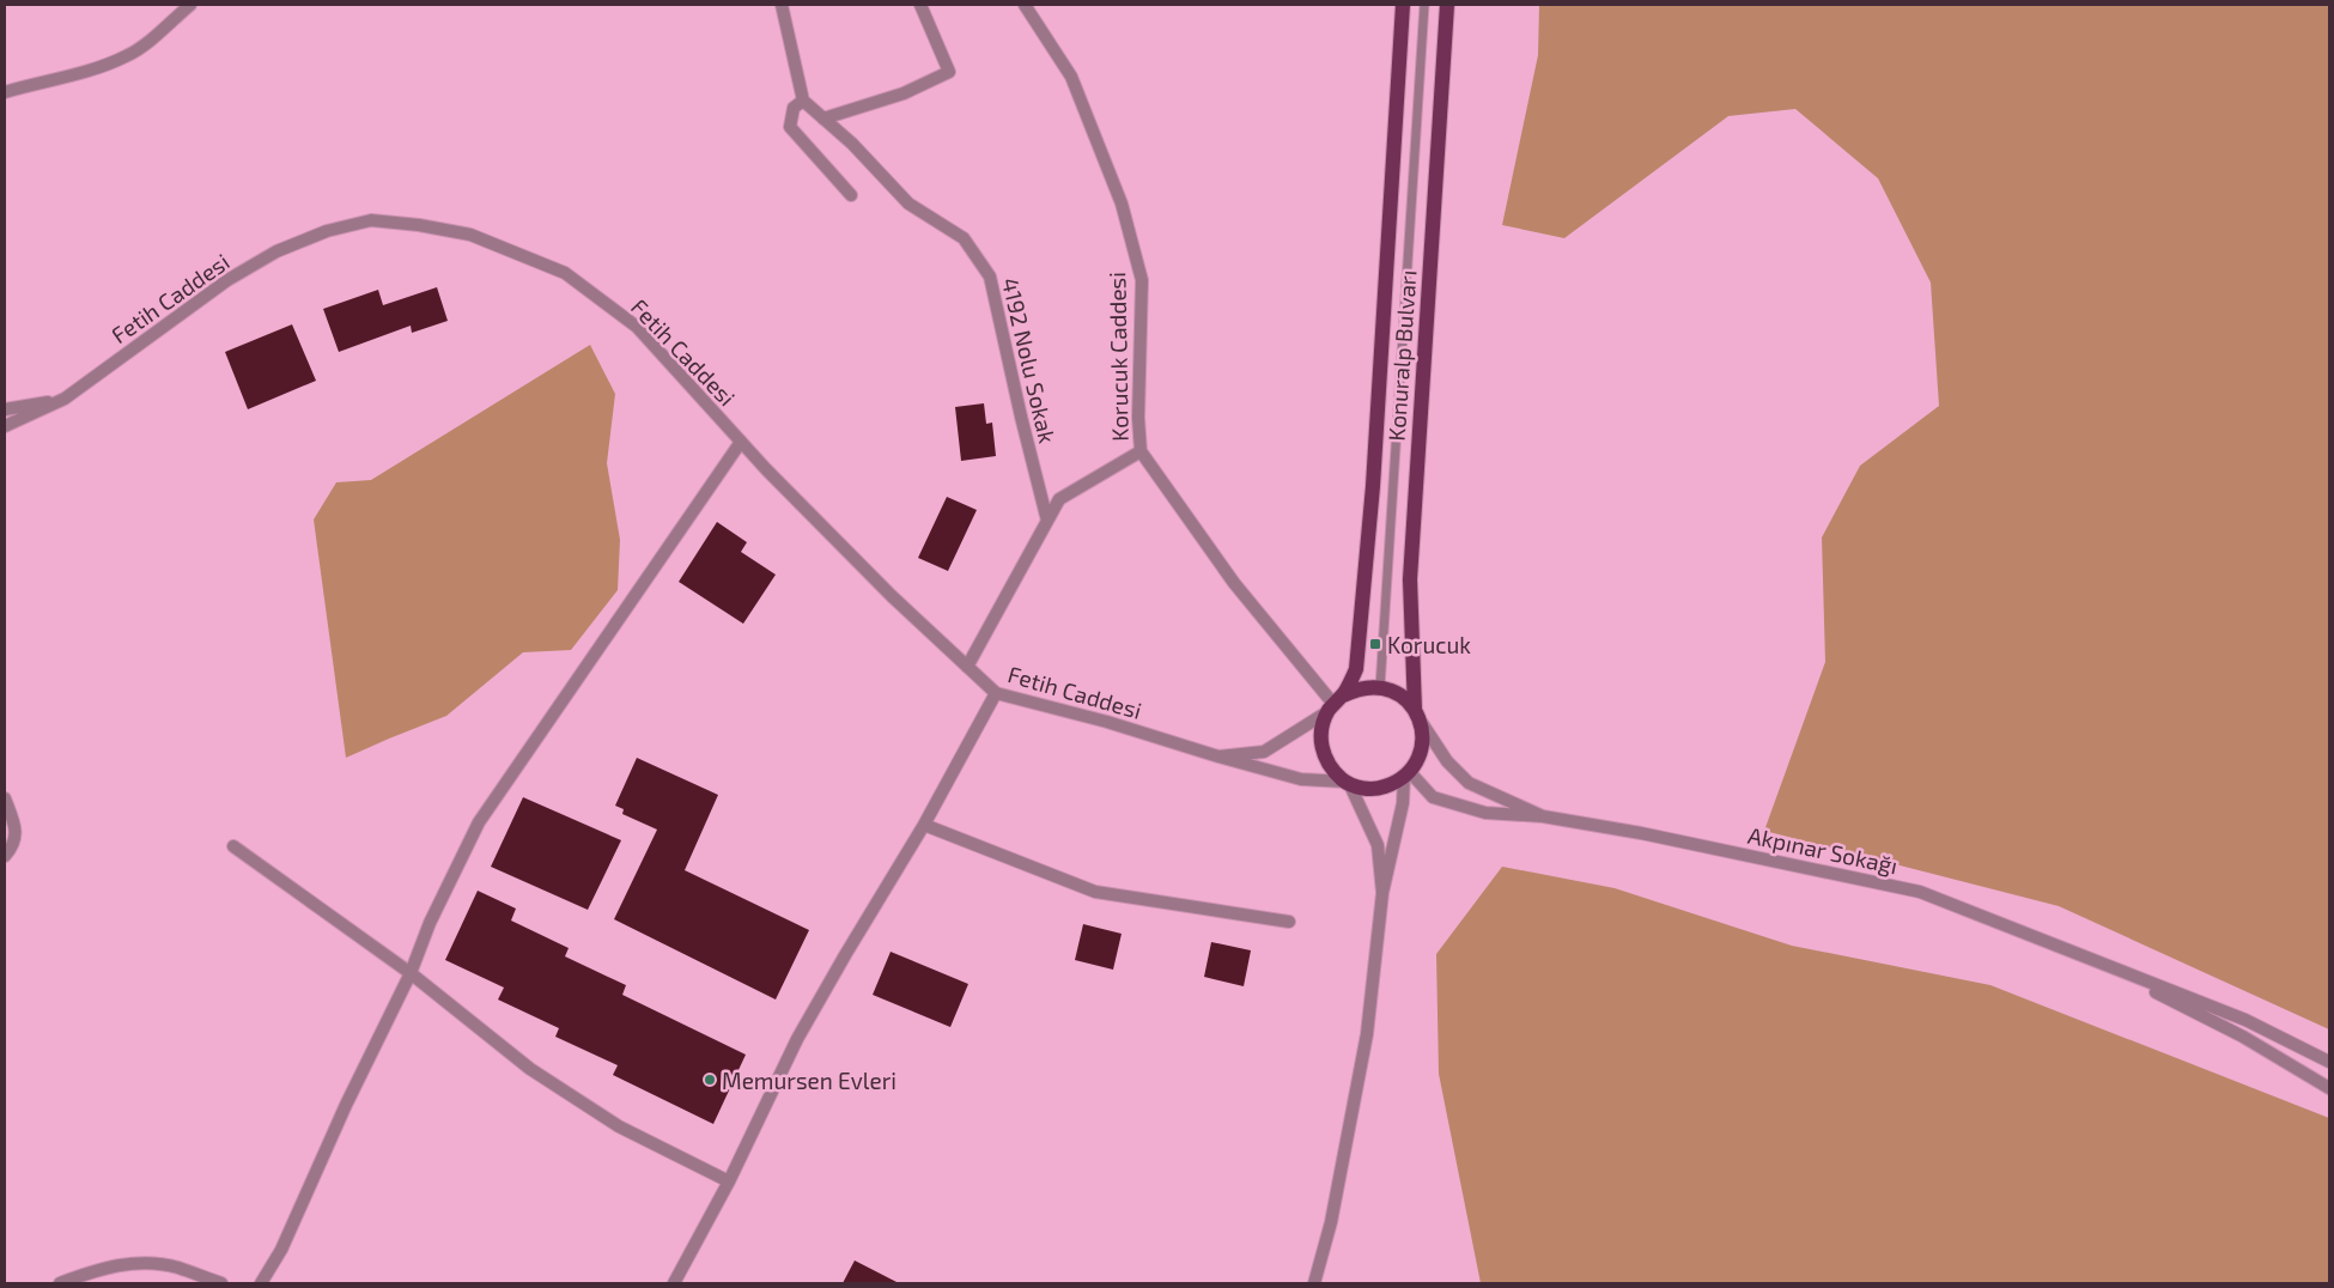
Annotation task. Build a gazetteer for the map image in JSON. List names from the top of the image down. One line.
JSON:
{"streets":{"main road":["Konuralp Bulvarı"],"street":["Fetih Caddesi","Korucuk Caddesi","4192 Nolu Sokak","Akpınar Sokağı"]},"crossings":[["Fetih Caddesi","Konuralp Bulvarı"],["Fetih Caddesi","Korucuk Caddesi"],["Fetih Caddesi","Akpınar Sokağı"],["Konuralp Bulvarı","Korucuk Caddesi"],["Konuralp Bulvarı","Akpınar Sokağı"],["Korucuk Caddesi","Akpınar Sokağı"]],"places":{"transit":["Korucuk"],"other":["Memursen Evleri"]}}
